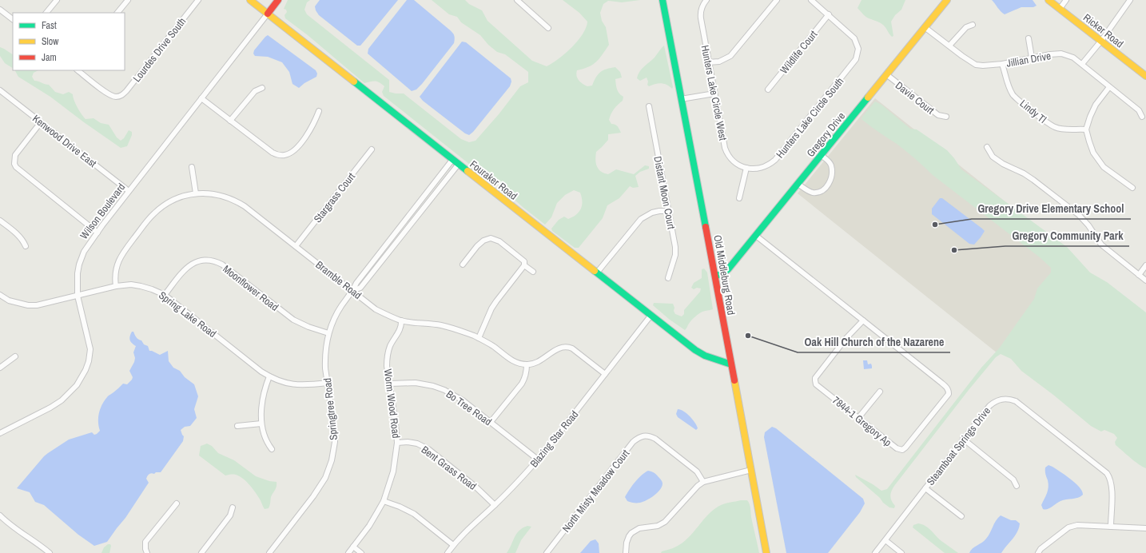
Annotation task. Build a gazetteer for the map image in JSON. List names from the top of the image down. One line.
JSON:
{"streets":{"main road":["Ricker Road","Gregory Drive","Fouraker Road","Wilson Boulevard","Old Middleburg Road"],"street":["Lourdes Drive South","Wildlife Court","Jillian Drive","Hunters Lake Circle West","Davie Court","Lindy Tl","Hunters Lake Circle South","Kenwood Drive East","Distant Moon Court","Stargrass Court","Bramble Road","Moonflower Road","Spring Lake Road","Worm Wood Road","Bo Tree Road","Springtree Road","7844-1 Gregory Ap","Blazing Star Road","Steamboat Springs Drive","Bent Grass Road","North Misty Meadow Court"]},"crossings":[["Wildlife Court","Hunters Lake Circle South"],["Jillian Drive","Lindy Tl"],["Jillian Drive","Gregory Drive"],["Hunters Lake Circle West","Hunters Lake Circle South"],["Davie Court","Gregory Drive"],["Gregory Drive","Old Middleburg Road"],["Gregory Drive","7844-1 Gregory Ap"],["Kenwood Drive East","Wilson Boulevard"],["Fouraker Road","Wilson Boulevard"],["Fouraker Road","Old Middleburg Road"],["Fouraker Road","Springtree Road"],["Fouraker Road","Blazing Star Road"],["Stargrass Court","Bramble Road"],["Wilson Boulevard","Spring Lake Road"],["Bramble Road","Spring Lake Road"],["Bramble Road","Worm Wood Road"],["Bramble Road","Springtree Road"],["Moonflower Road","Spring Lake Road"],["Moonflower Road","Springtree Road"],["Spring Lake Road","Springtree Road"],["Worm Wood Road","Bo Tree Road"],["Worm Wood Road","Bent Grass Road"],["Bo Tree Road","Blazing Star Road"],["Blazing Star Road","Bent Grass Road"]],"places":["Gregory Drive Elementary School","Gregory Community Park","Oak Hill Church of the Nazarene"],"legend":["Fast","Slow","Jam"]}
